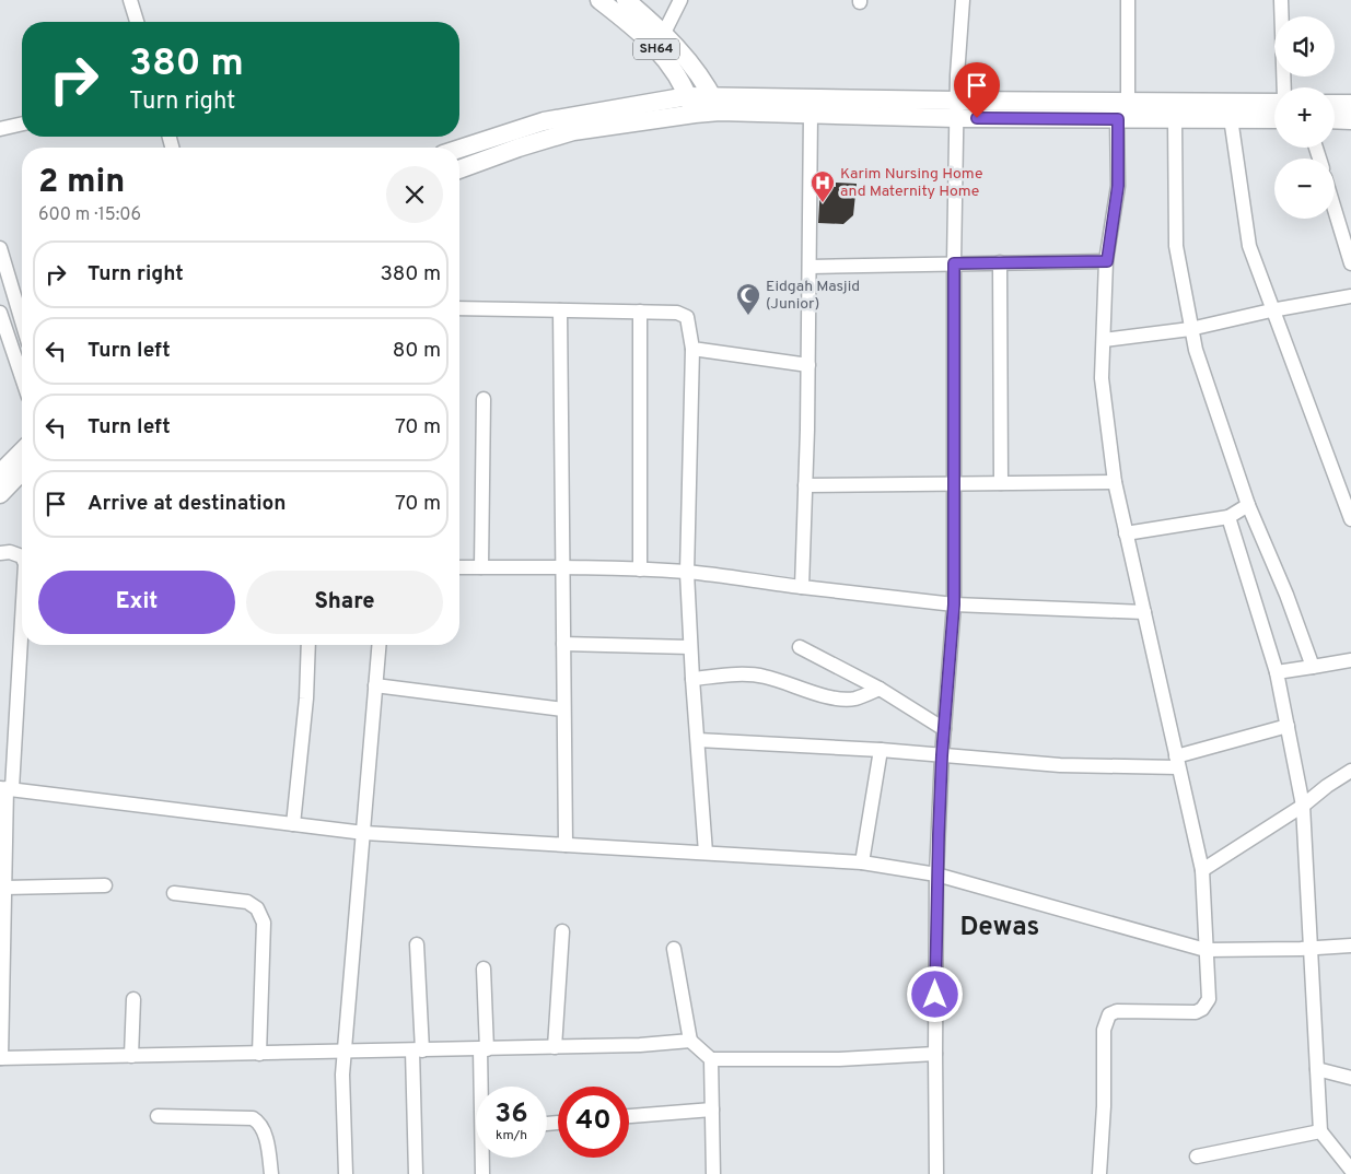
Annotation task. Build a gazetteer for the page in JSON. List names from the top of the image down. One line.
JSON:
{"streets":{"main road":["SH64"]},"districts":["Dewas"],"places":{"hospital":["Karim Nursing Home and Maternity Home"],"mosque":["Eidgah Masjid (Junior)"]},"page":{"map_buttons":["+","−"],"turn":["380 m","Turn right"],"heading":["2 min","600 m · 15:06"],"list":[{"name":"Turn right","value":"380 m"},{"name":"Turn left","value":"80 m"},{"name":"Turn left","value":"70 m"},{"name":"Arrive at destination","value":"70 m"}],"buttons":["Exit","Share"],"speed":"36 km/h","limit":"40"}}
